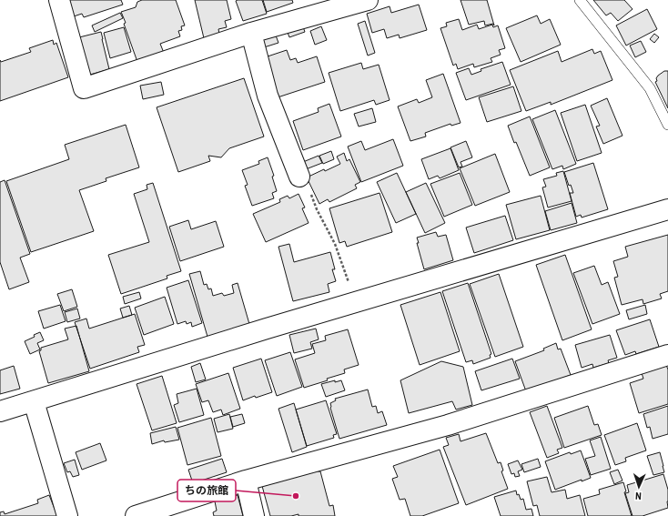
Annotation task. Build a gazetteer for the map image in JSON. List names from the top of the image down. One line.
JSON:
{"places":["ちの旅館"],"north":"bottom"}
